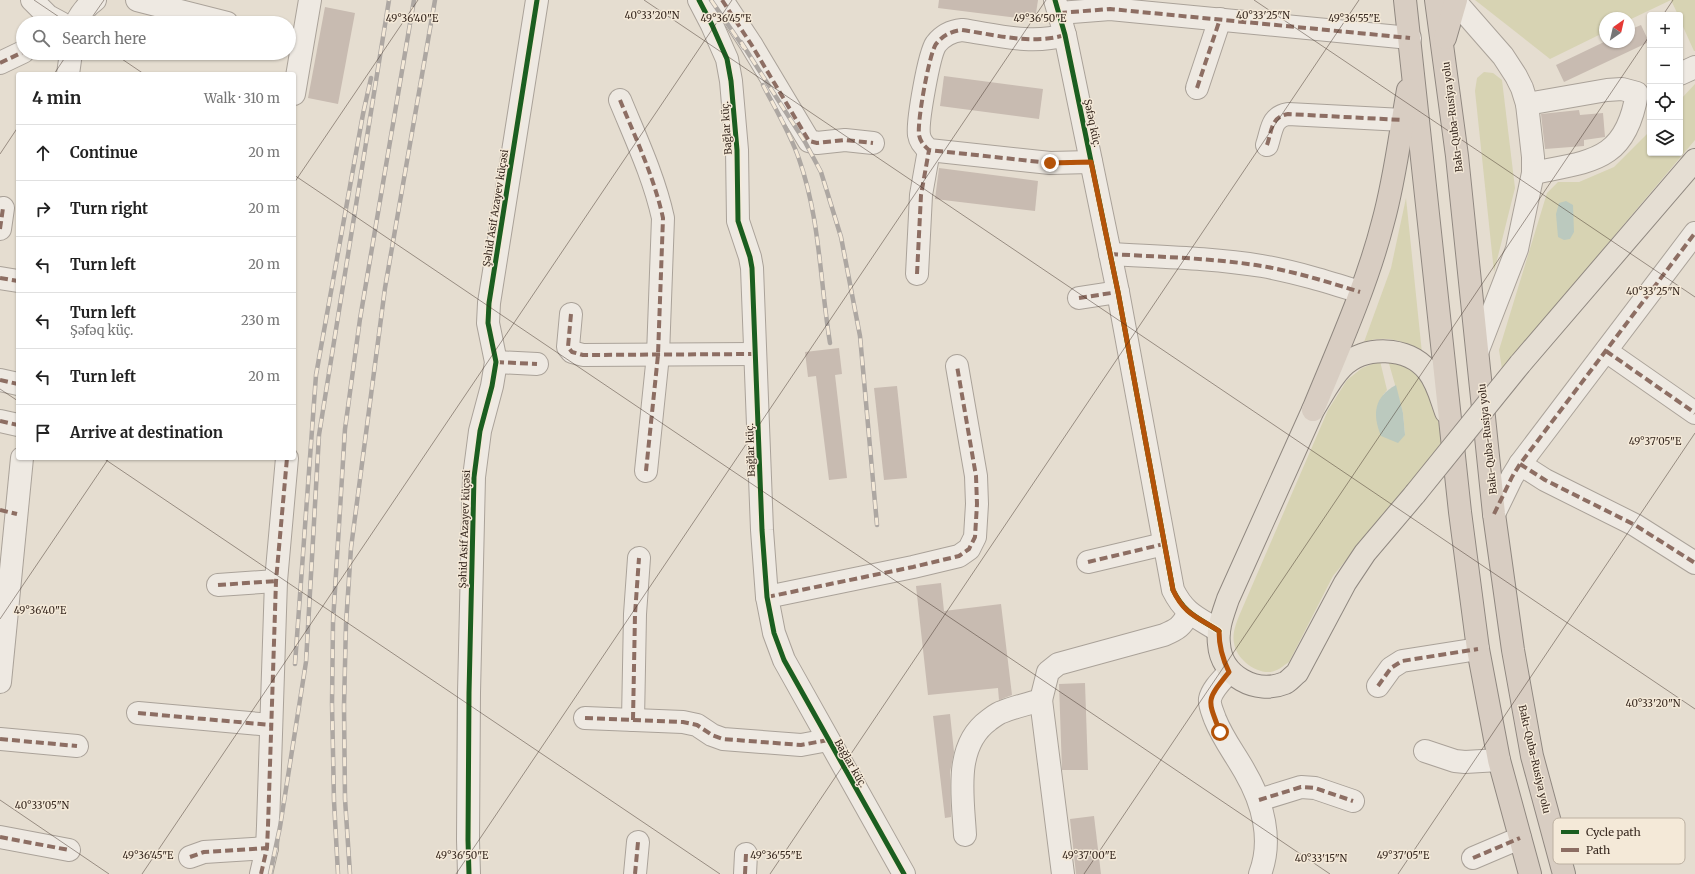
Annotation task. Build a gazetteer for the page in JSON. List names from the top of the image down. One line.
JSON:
{"streets":{"highway":["Bakı-Quba-Rusiya yolu"],"street":["Şəfəq küç.","Bağlar küç.","Şəhid Asif Azayev küçəsi"]},"legend":["Cycle path","Path"],"north":"top right","page":{"map_buttons":["+","−"],"search":"Search here","heading":["4 min","Walk · 310 m"],"list":[["Continue","20 m"],["Turn right","20 m"],["Turn left","20 m"],["Turn left","Şəfəq küç.","230 m"],["Turn left","20 m"],"Arrive at destination"]},"coordinates":["40°33'20\"N","40°33'25\"N","49°36'45\"E","49°36'50\"E","49°36'55\"E","49°36'40\"E","49°37'05\"E","40°33'05\"N","49°37'00\"E","40°33'15\"N"]}
